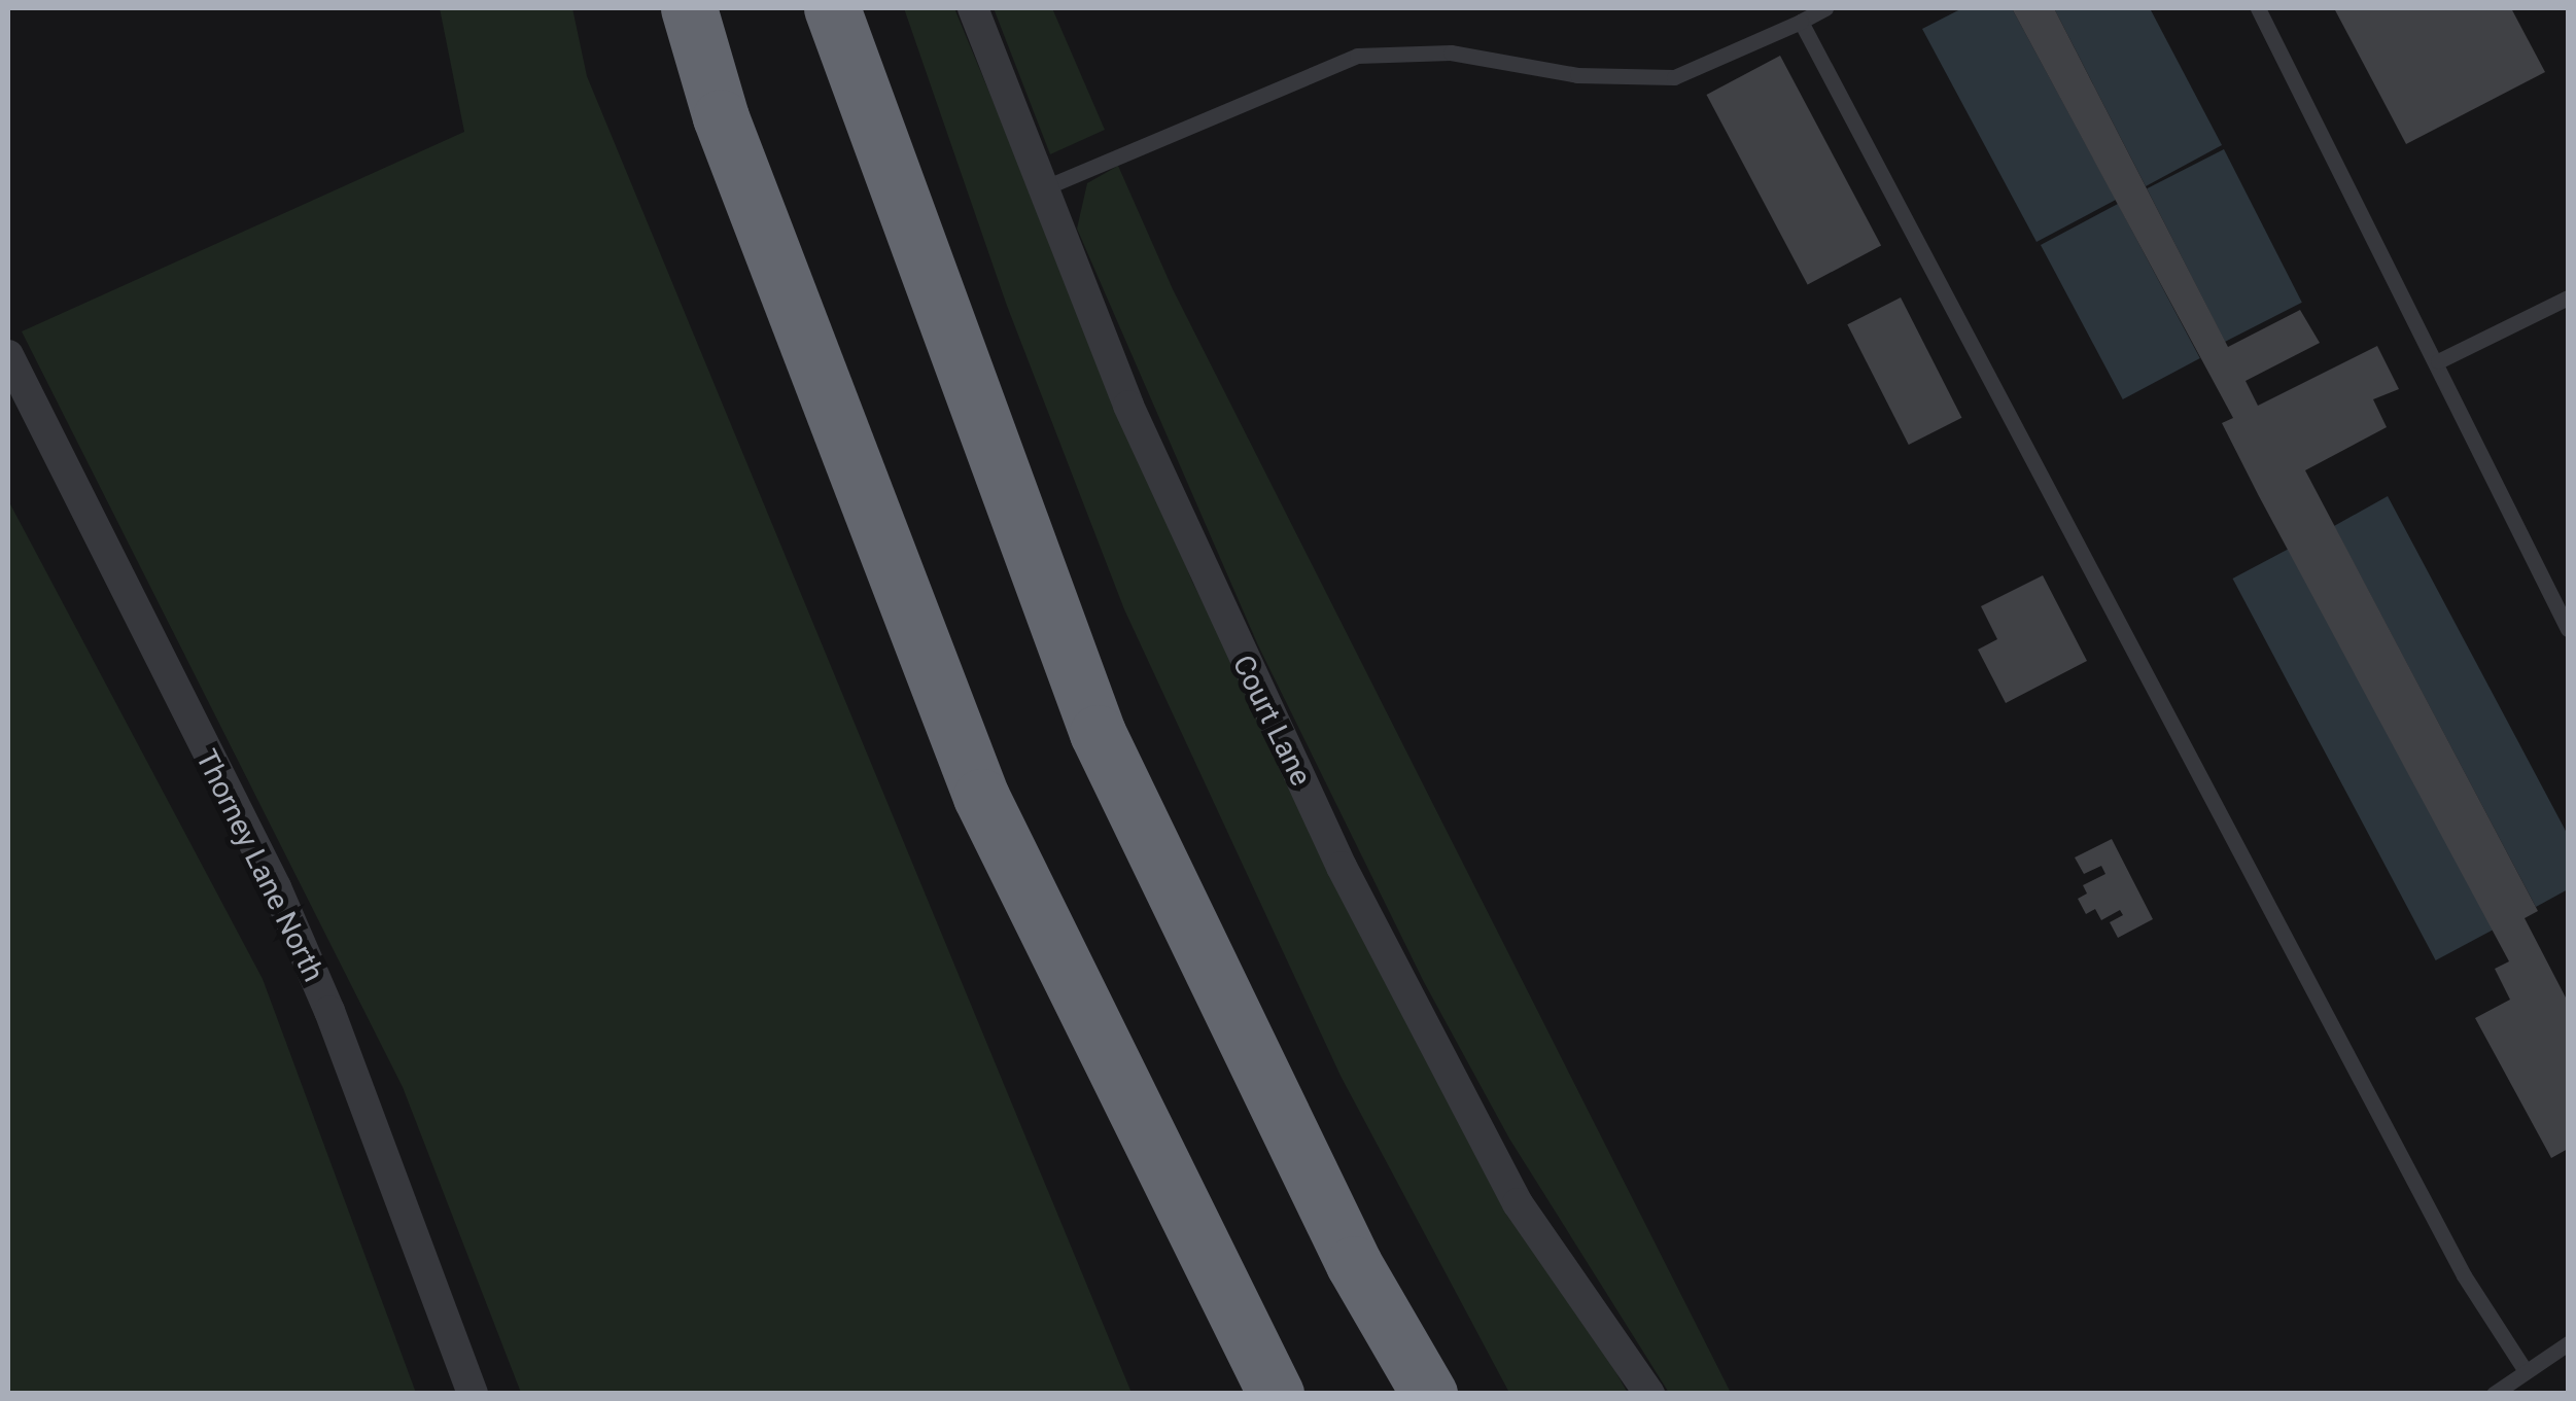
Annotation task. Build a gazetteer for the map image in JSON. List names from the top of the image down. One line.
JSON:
{"streets":{"street":["Court Lane","Thorney Lane North"]}}
